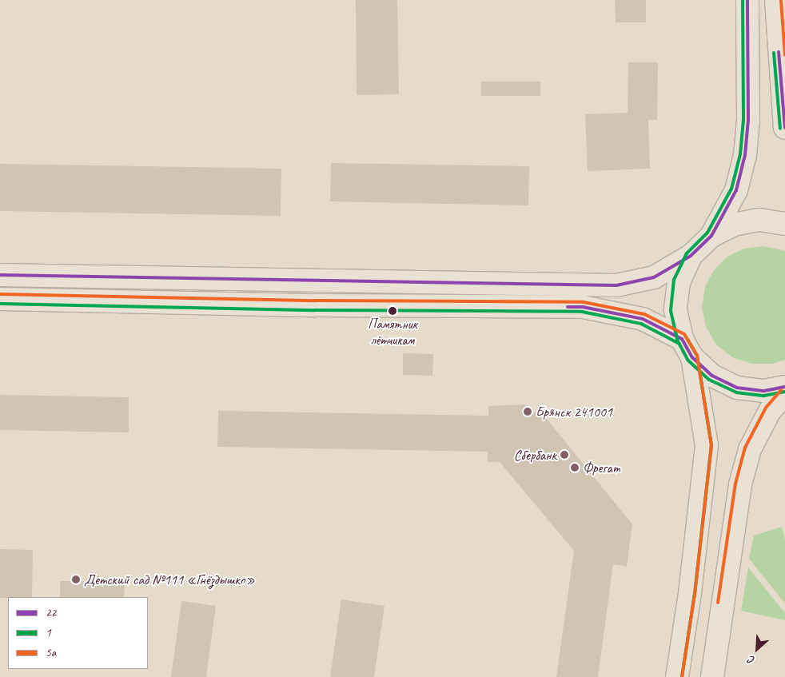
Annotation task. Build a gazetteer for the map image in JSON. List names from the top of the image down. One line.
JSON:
{"places":["Памятник лётчикам","Брянск 241001","Сбербанк","Фрегат","Детский сад №111 «Гнёздышко»"],"lines":["transit line 22","transit line 1","transit line 5а"],"legend":["22","1","5а"],"north":"bottom left"}
